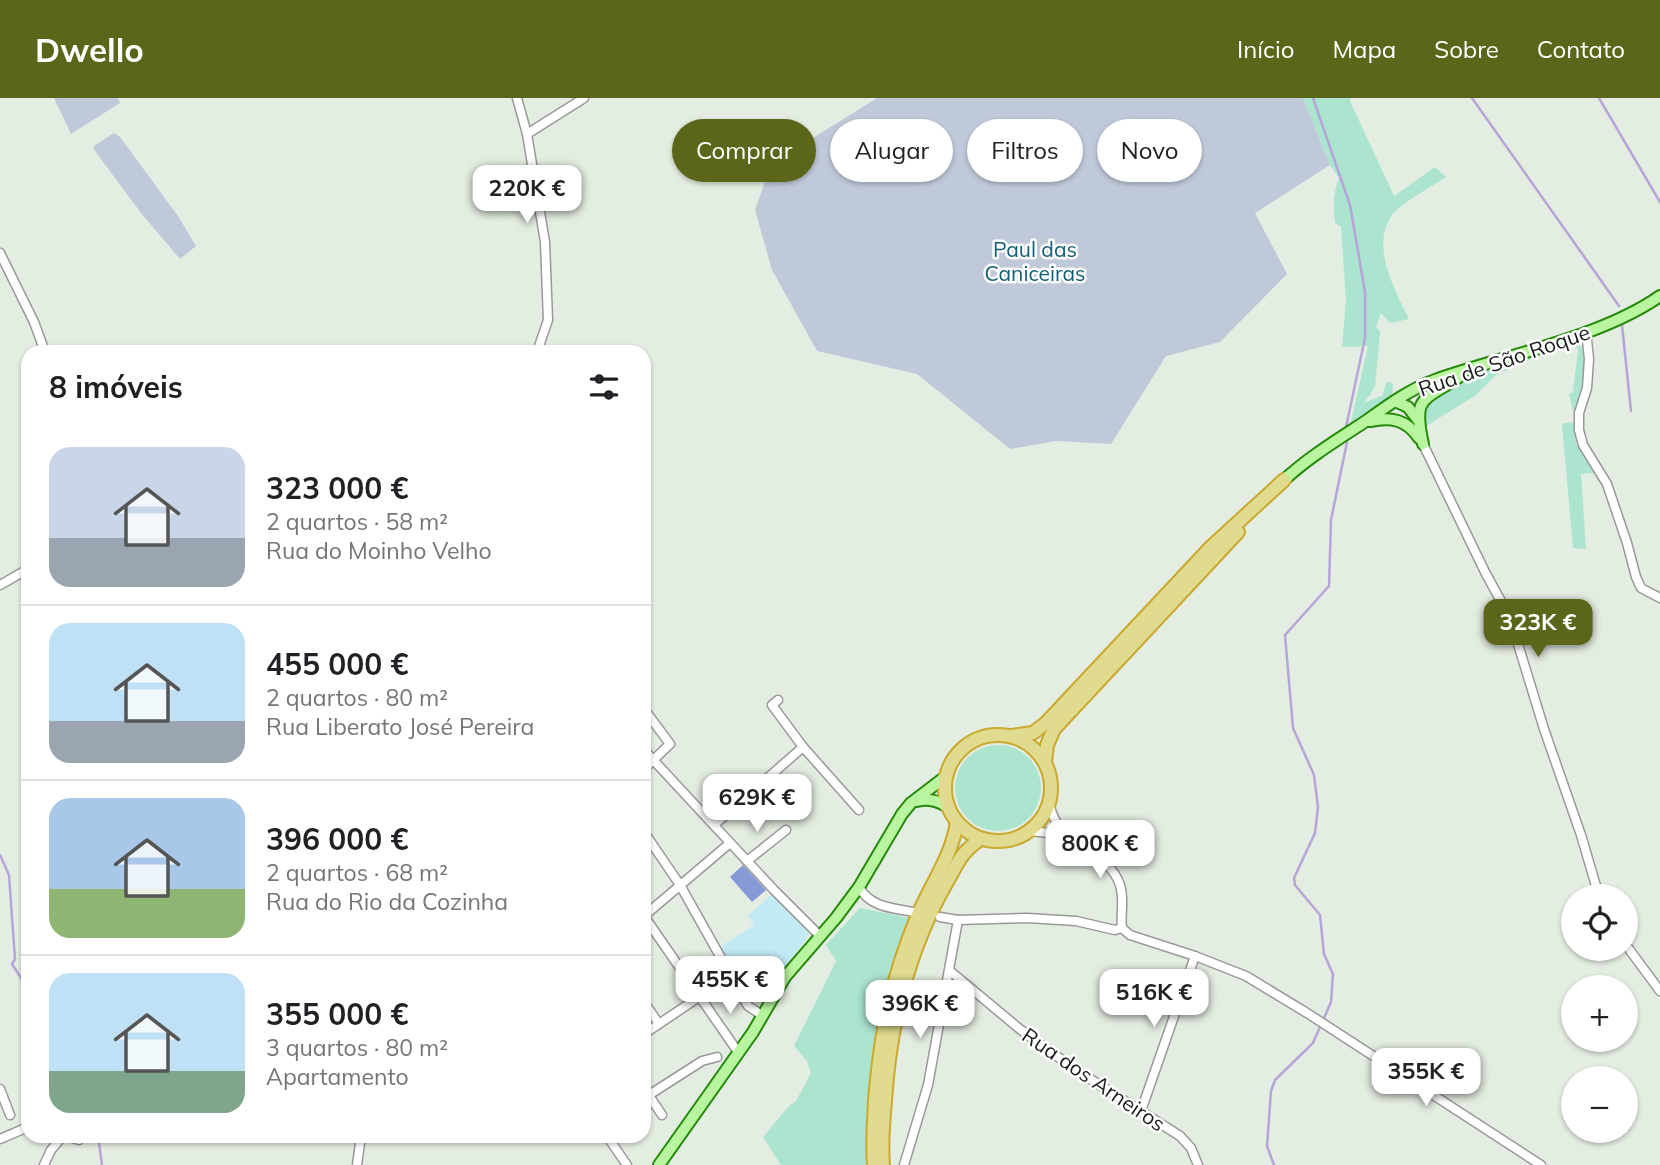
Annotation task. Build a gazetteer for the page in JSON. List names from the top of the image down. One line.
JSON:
{"streets":{"highway":["Rua de São Roque"],"street":["Rua dos Arneiros"]},"parks":["Paul das Caniceiras"],"page":{"header":"Dwello","nav":["Início","Mapa","Sobre","Contato"],"chip":["Comprar","Alugar","Filtros","Novo"],"price":["220K €","323K €","629K €","800K €","455K €","516K €","396K €","355K €"],"heading":"8 imóveis","list":[{"name":"323 000 €","note":"2 quartos · 58 m² · Rua do Moinho Velho"},{"name":"455 000 €","note":"2 quartos · 80 m² · Rua Liberato José Pereira"},{"name":"396 000 €","note":"2 quartos · 68 m² · Rua do Rio da Cozinha"},{"name":"355 000 €","note":"3 quartos · 80 m² · Apartamento"}],"map_buttons":["+","−"]}}
